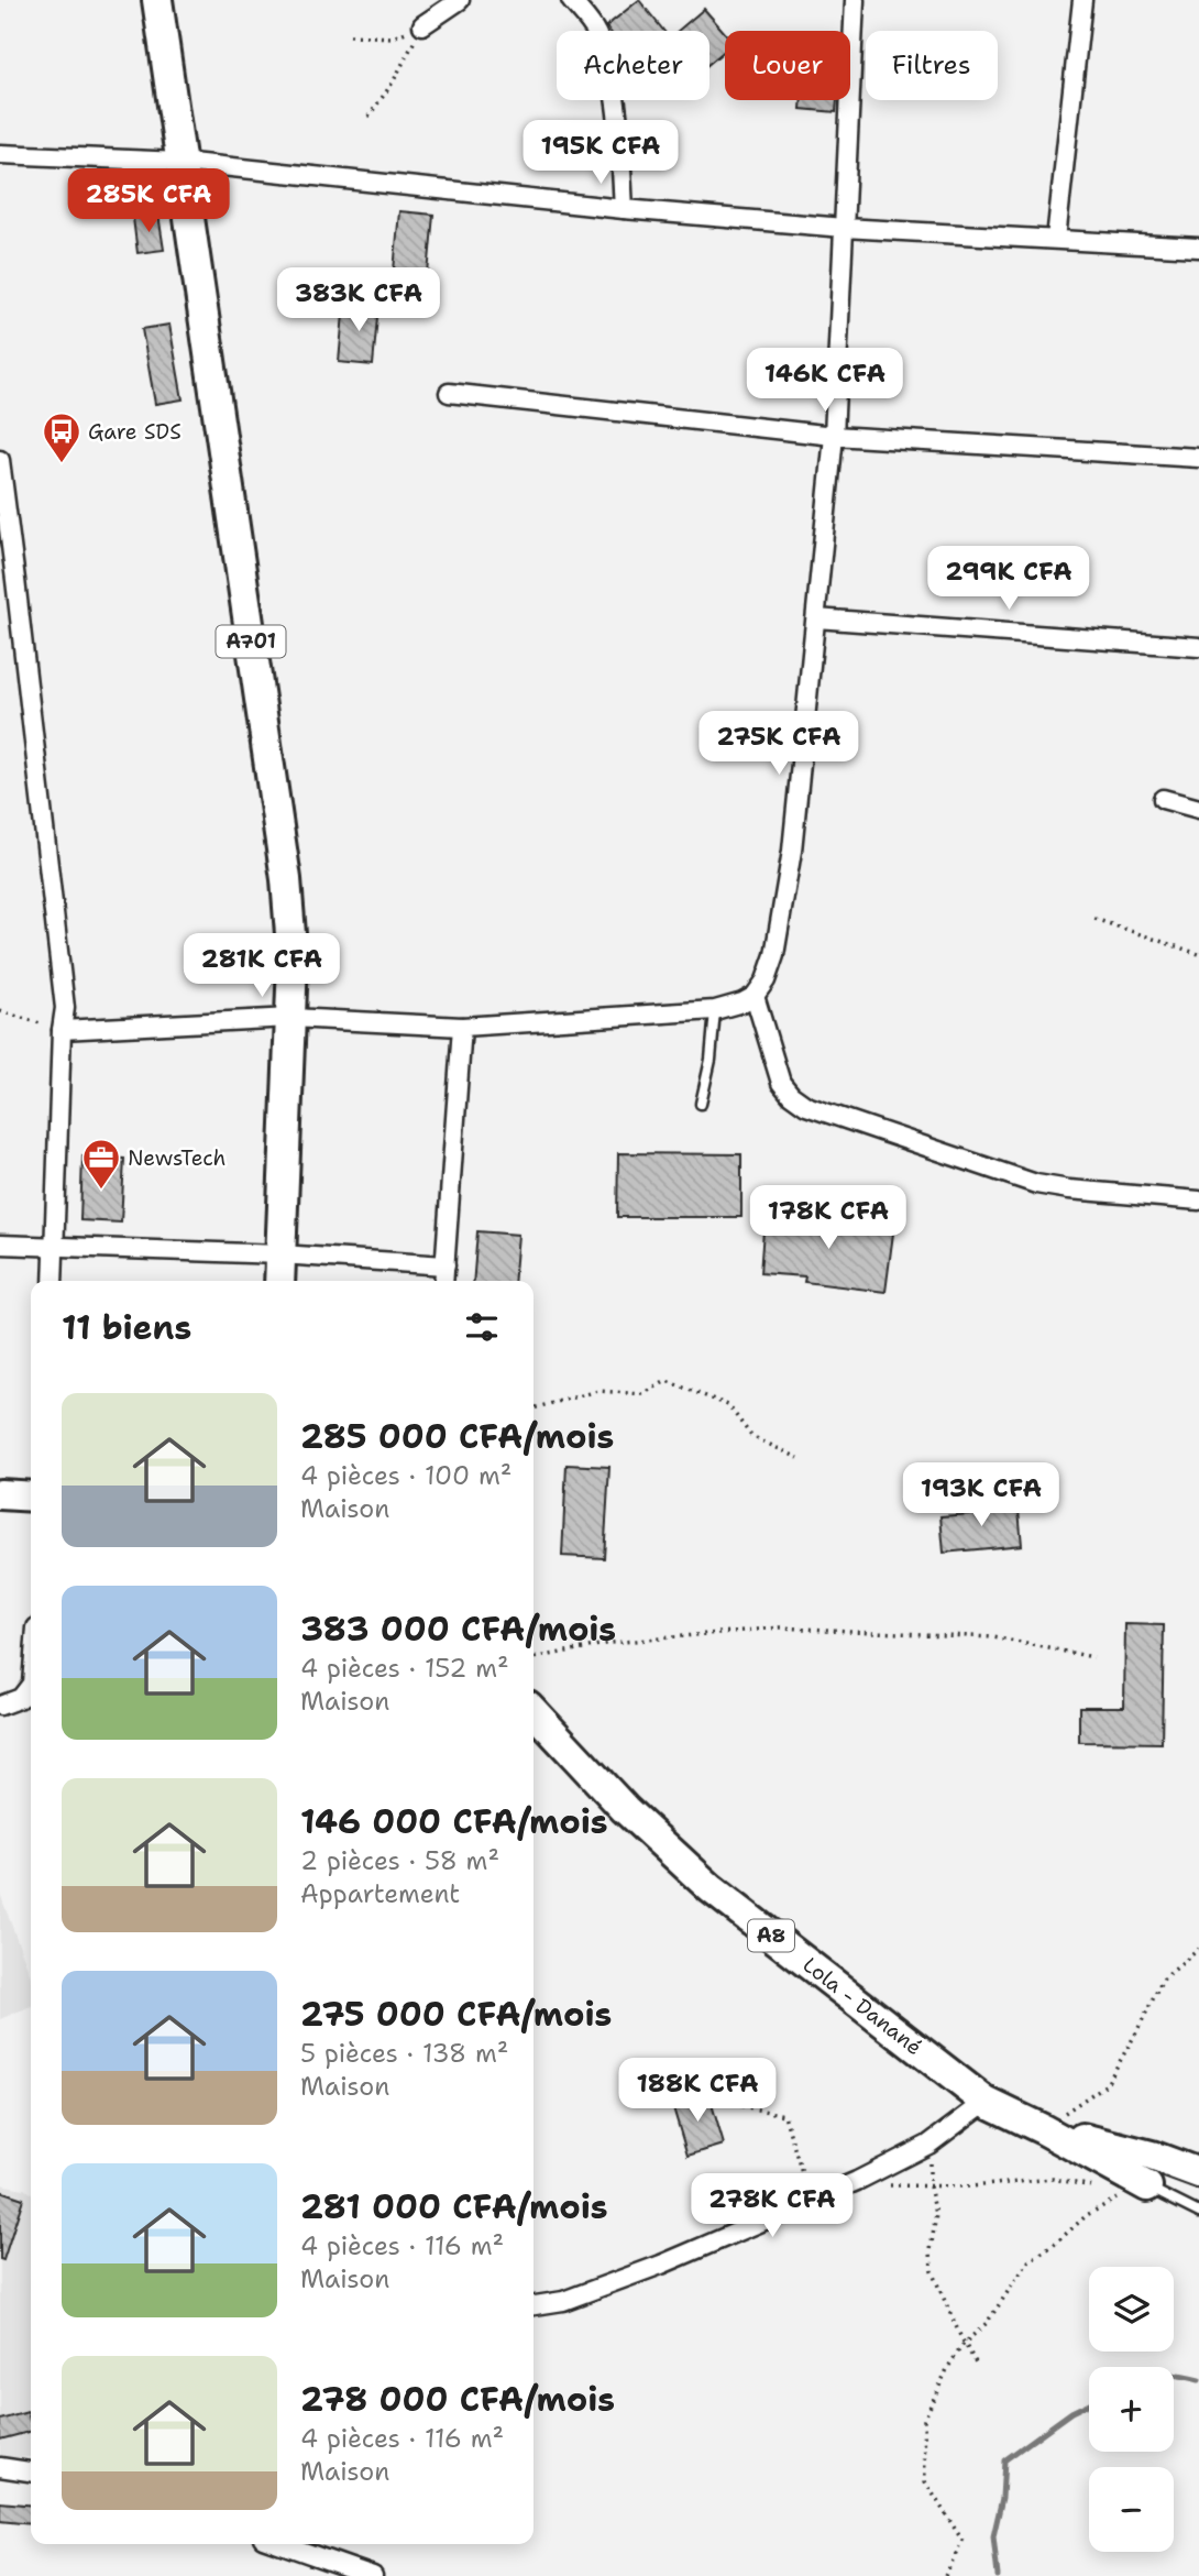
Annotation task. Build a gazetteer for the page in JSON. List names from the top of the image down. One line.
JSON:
{"streets":{"main road":["A701","A8","Lola - Danané"]},"places":{"bus stop":["Gare SDS"],"office":["NewsTech"]},"page":{"chip":["Acheter","Louer","Filtres"],"price":["195K CFA","285K CFA","383K CFA","146K CFA","299K CFA","275K CFA","281K CFA","178K CFA","193K CFA","188K CFA","278K CFA"],"heading":"11 biens","list":[{"name":"285 000 CFA/mois","note":"4 pièces · 100 m² · Maison"},{"name":"383 000 CFA/mois","note":"4 pièces · 152 m² · Maison"},{"name":"146 000 CFA/mois","note":"2 pièces · 58 m² · Appartement"},{"name":"275 000 CFA/mois","note":"5 pièces · 138 m² · Maison"},{"name":"281 000 CFA/mois","note":"4 pièces · 116 m² · Maison"},{"name":"278 000 CFA/mois","note":"4 pièces · 116 m² · Maison"}],"map_buttons":["+","−"]}}
